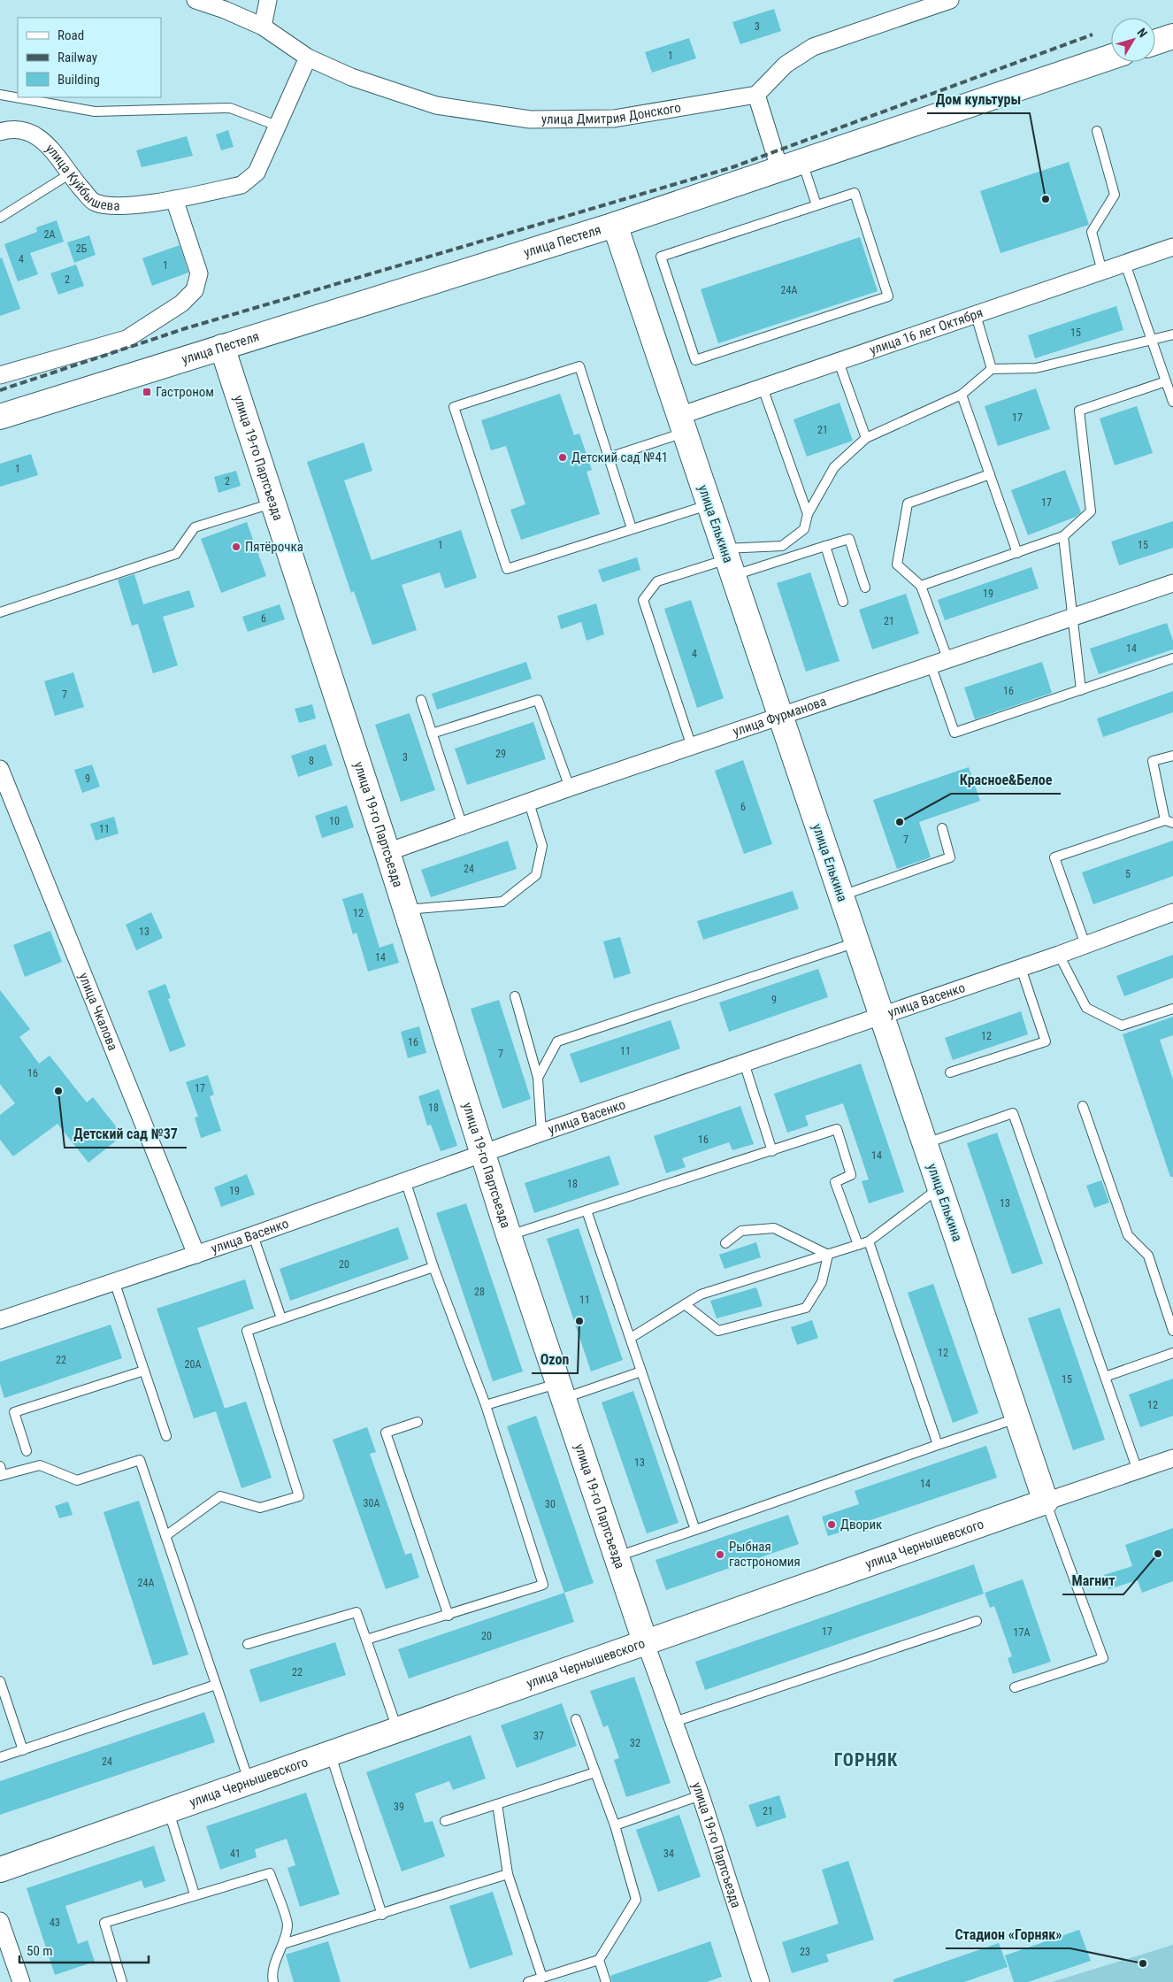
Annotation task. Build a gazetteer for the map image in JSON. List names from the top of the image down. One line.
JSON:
{"streets":{"street":["улица Дмитрия Донского","улица Куйбышева","улица Пестеля","улица 16 лет Октября","улица 19-го Партсъезда","улица Елькина","улица Фурманова","улица Васенко","улица Чкалова","улица Чернышевского"]},"crossings":[["улица Дмитрия Донского","улица Куйбышева"],["улица Пестеля","улица 19-го Партсъезда"],["улица Пестеля","улица Елькина"],["улица 16 лет Октября","улица Елькина"],["улица 19-го Партсъезда","улица Фурманова"],["улица 19-го Партсъезда","улица Васенко"],["улица 19-го Партсъезда","улица Чернышевского"],["улица Елькина","улица Фурманова"],["улица Елькина","улица Васенко"],["улица Елькина","улица Чернышевского"],["улица Васенко","улица Чкалова"]],"districts":["ГОРНЯК"],"places":{"other":["Дом культуры","Детский сад №41","Пятёрочка","Красное&Белое","Детский сад №37","Ozon","Дворик","Магнит","Рыбная гастрономия","Стадион «Горняк»"],"transit":["Гастроном"]},"house_numbers":["3","1","2А","2Б","4","1","2","24А","15","17","21","1","2","17","1","15","19","6","21","14","4","16","7","29","3","8","9","6","10","11","7","24","5","12","13","14","9","12","16","11","7","16","17","18","16","14","18","19","13","20","28","11","12","22","20А","15","12","13","14","30А","30","24А","17","17А","20","22","37","32","24","39","21","41","34","43","23"],"legend":["Road","Railway","Building"],"scale_bar":"50 m","north":"top right"}
